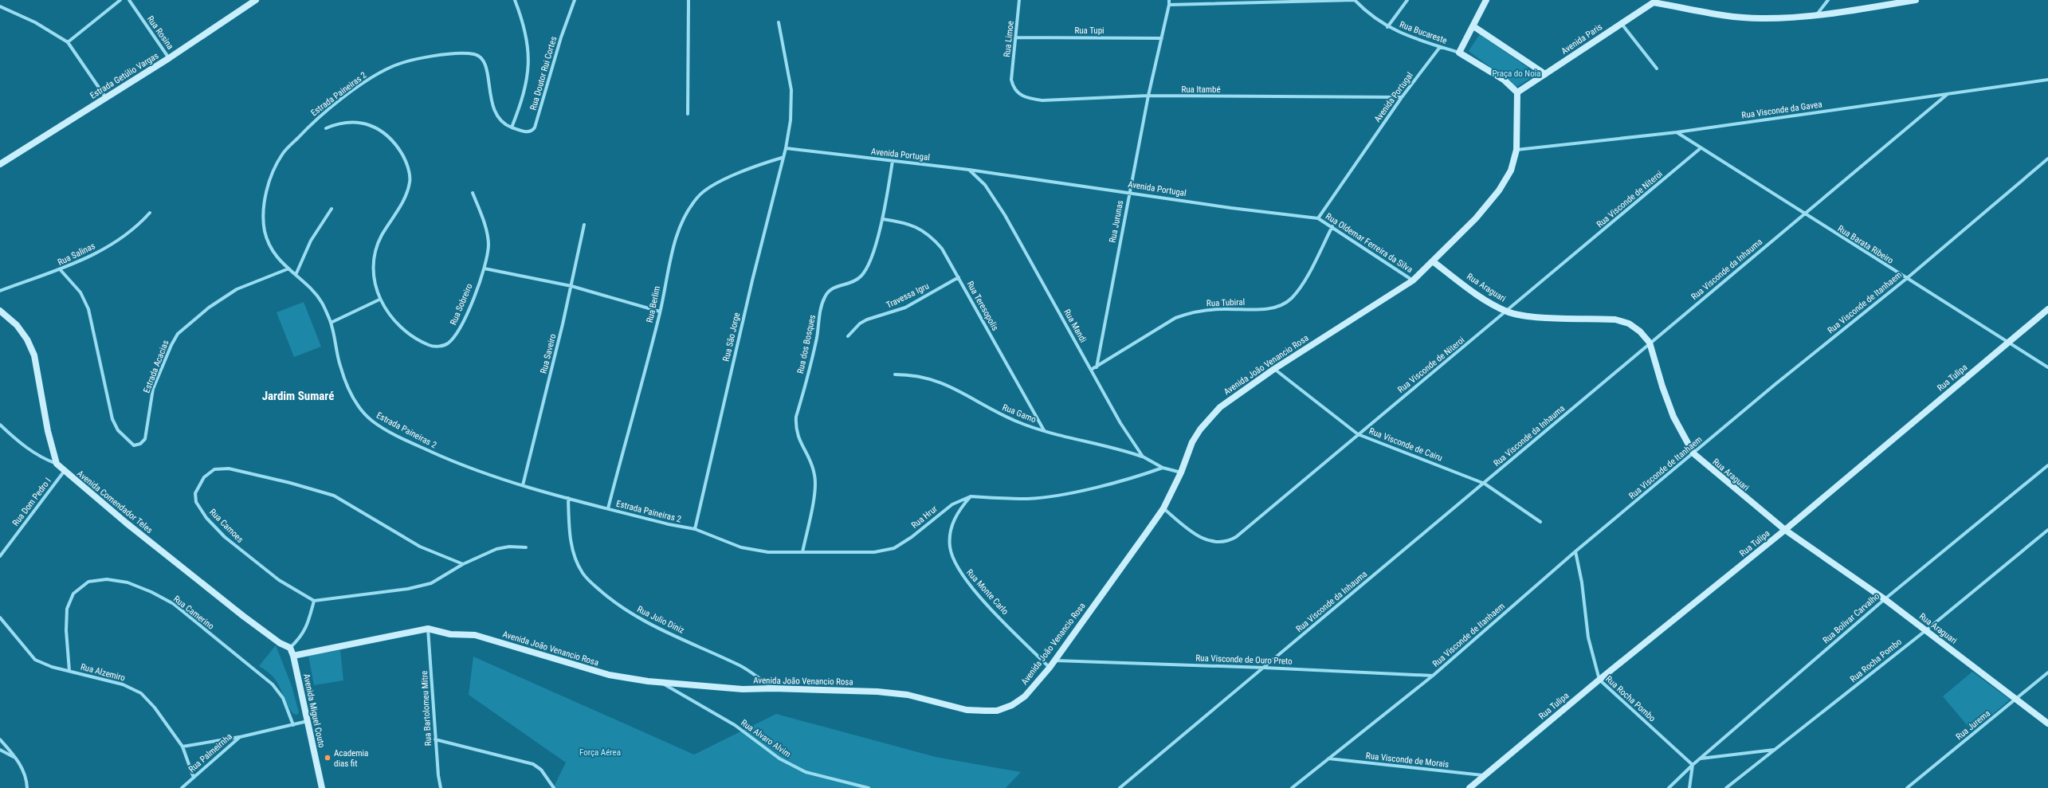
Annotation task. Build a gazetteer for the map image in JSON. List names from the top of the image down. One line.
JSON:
{"streets":{"main road":["Avenida Paris","Estrada Getúlio Vargas","Rua Araguari","Avenida João Venancio Rosa","Rua Tulipa","Avenida Comendador Teles","Avenida Miguel Couto"],"street":["Rua Tupi","Rua Rosina","Rua Bucareste","Rua Limoe","Rua Doutor Rui Cortes","Rua Itambé","Estrada Paineiras 2","Avenida Portugal","Rua Visconde da Gavea","Rua Visconde de Niteroi","Rua Jurunas","Rua Oldemar Ferreira da Silva","Rua Barata Ribeiro","Rua Salinas","Rua Visconde da Inhauma","Travessa Igru","Rua Tubiral","Rua Visconde de Itanhaem","Rua Sobreiro","Rua Berlim","Rua Teresopolis","Rua Mandi","Rua São Jorge","Rua dos Bosques","Rua Saveiro","Estrada Acacias","Rua Gamo","Rua Visconde de Cairu","Rua Dom Pedro I","Rua Hrur","Rua Camoes","Rua Monte Carlo","Rua Camerino","Rua Bolivar Carvalho","Rua Julio Diniz","Rua Visconde de Ouro Preto","Rua Rocha Pombo","Rua Alzemiro","Rua Bartolomeu Mitre","Rua Jurema","Rua Alvaro Alvim","Rua Palmeirnha","Rua Visconde de Morais"]},"crossings":[["Rua Tupi","Rua Limoe"],["Rua Tupi","Rua Jurunas"],["Rua Rosina","Estrada Getúlio Vargas"],["Rua Bucareste","Avenida Portugal"],["Rua Limoe","Rua Itambé"],["Avenida Paris","Avenida João Venancio Rosa"],["Rua Doutor Rui Cortes","Estrada Paineiras 2"],["Rua Itambé","Avenida Portugal"],["Rua Itambé","Rua Jurunas"],["Estrada Paineiras 2","Rua Berlim"],["Estrada Paineiras 2","Rua São Jorge"],["Estrada Paineiras 2","Rua Saveiro"],["Estrada Paineiras 2","Estrada Acacias"],["Estrada Paineiras 2","Rua Hrur"],["Estrada Paineiras 2","Rua Julio Diniz"],["Avenida Portugal","Rua Jurunas"],["Avenida Portugal","Rua Oldemar Ferreira da Silva"],["Avenida Portugal","Rua Mandi"],["Avenida Portugal","Rua São Jorge"],["Avenida Portugal","Rua dos Bosques"],["Rua Visconde da Gavea","Rua Barata Ribeiro"],["Rua Visconde da Gavea","Rua Visconde da Inhauma"],["Rua Visconde da Gavea","Avenida João Venancio Rosa"],["Rua Visconde de Niteroi","Rua Barata Ribeiro"],["Rua Visconde de Niteroi","Rua Araguari"],["Rua Visconde de Niteroi","Avenida João Venancio Rosa"],["Rua Visconde de Niteroi","Rua Visconde de Cairu"],["Rua Jurunas","Rua Tubiral"],["Rua Oldemar Ferreira da Silva","Rua Tubiral"],["Rua Oldemar Ferreira da Silva","Avenida João Venancio Rosa"],["Rua Barata Ribeiro","Rua Visconde da Inhauma"],["Rua Barata Ribeiro","Rua Visconde de Itanhaem"],["Rua Barata Ribeiro","Rua Tulipa"],["Rua Salinas","Estrada Acacias"],["Rua Visconde da Inhauma","Rua Araguari"],["Rua Visconde da Inhauma","Rua Visconde de Cairu"],["Rua Visconde da Inhauma","Rua Visconde de Ouro Preto"],["Rua Araguari","Rua Visconde de Itanhaem"],["Rua Araguari","Avenida João Venancio Rosa"],["Rua Araguari","Rua Tulipa"],["Rua Araguari","Rua Bolivar Carvalho"],["Rua Araguari","Rua Rocha Pombo"],["Rua Araguari","Rua Jurema"],["Travessa Igru","Rua Teresopolis"],["Rua Tubiral","Rua Mandi"],["Rua Visconde de Itanhaem","Rua Visconde de Ouro Preto"],["Rua Visconde de Itanhaem","Rua Rocha Pombo"],["Rua Visconde de Itanhaem","Rua Visconde de Morais"],["Rua Berlim","Rua São Jorge"],["Rua Teresopolis","Rua dos Bosques"],["Rua Teresopolis","Rua Gamo"],["Rua Mandi","Avenida João Venancio Rosa"],["Rua Mandi","Rua Gamo"],["Rua Mandi","Rua Hrur"],["Rua São Jorge","Rua Hrur"],["Rua dos Bosques","Rua Hrur"],["Avenida João Venancio Rosa","Rua Visconde de Cairu"],["Avenida João Venancio Rosa","Rua Monte Carlo"],["Avenida João Venancio Rosa","Rua Julio Diniz"],["Avenida João Venancio Rosa","Rua Visconde de Ouro Preto"],["Avenida João Venancio Rosa","Rua Bartolomeu Mitre"],["Avenida João Venancio Rosa","Avenida Miguel Couto"],["Avenida João Venancio Rosa","Rua Alvaro Alvim"],["Rua Tulipa","Rua Rocha Pombo"],["Rua Tulipa","Rua Visconde de Morais"],["Rua Dom Pedro I","Avenida Comendador Teles"],["Rua Hrur","Rua Monte Carlo"],["Rua Camerino","Rua Alzemiro"],["Rua Camerino","Rua Palmeirnha"],["Rua Bolivar Carvalho","Rua Rocha Pombo"],["Rua Alzemiro","Rua Palmeirnha"],["Avenida Miguel Couto","Rua Palmeirnha"]],"districts":["Jardim Sumaré"],"parks":["Praça do Noia","Força Aérea"],"places":["Academia dias fit"]}
